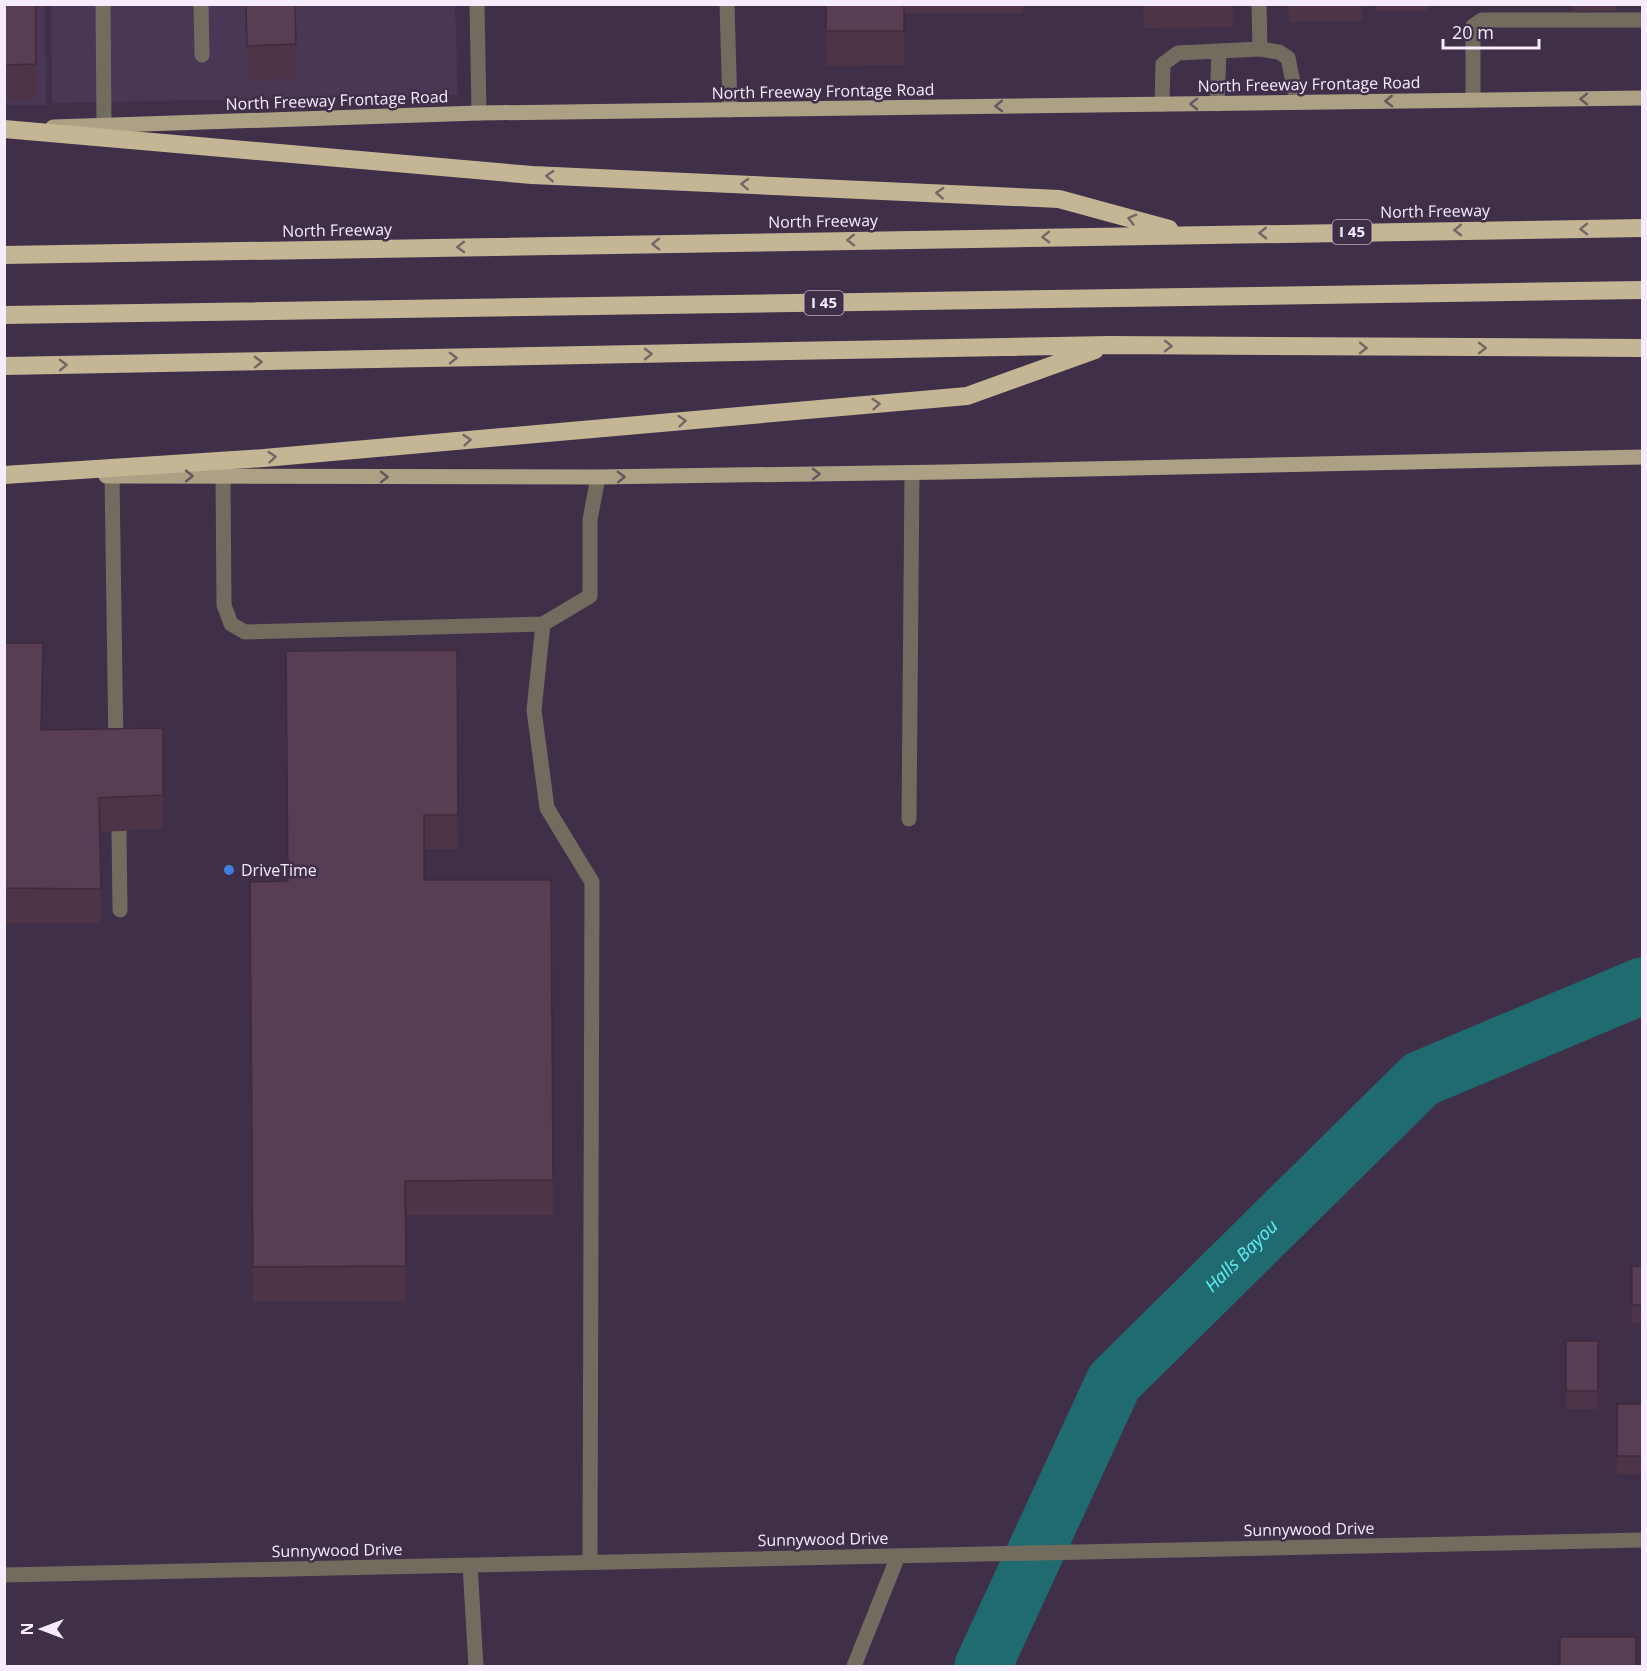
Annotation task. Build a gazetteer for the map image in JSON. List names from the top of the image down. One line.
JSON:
{"streets":{"highway":["North Freeway","I 45"],"main road":["North Freeway Frontage Road"],"street":["Sunnywood Drive"]},"one_way":["North Freeway Frontage Road"],"water":["Halls Bayou"],"places":["DriveTime"],"scale_bar":"20 m","north":"left"}
